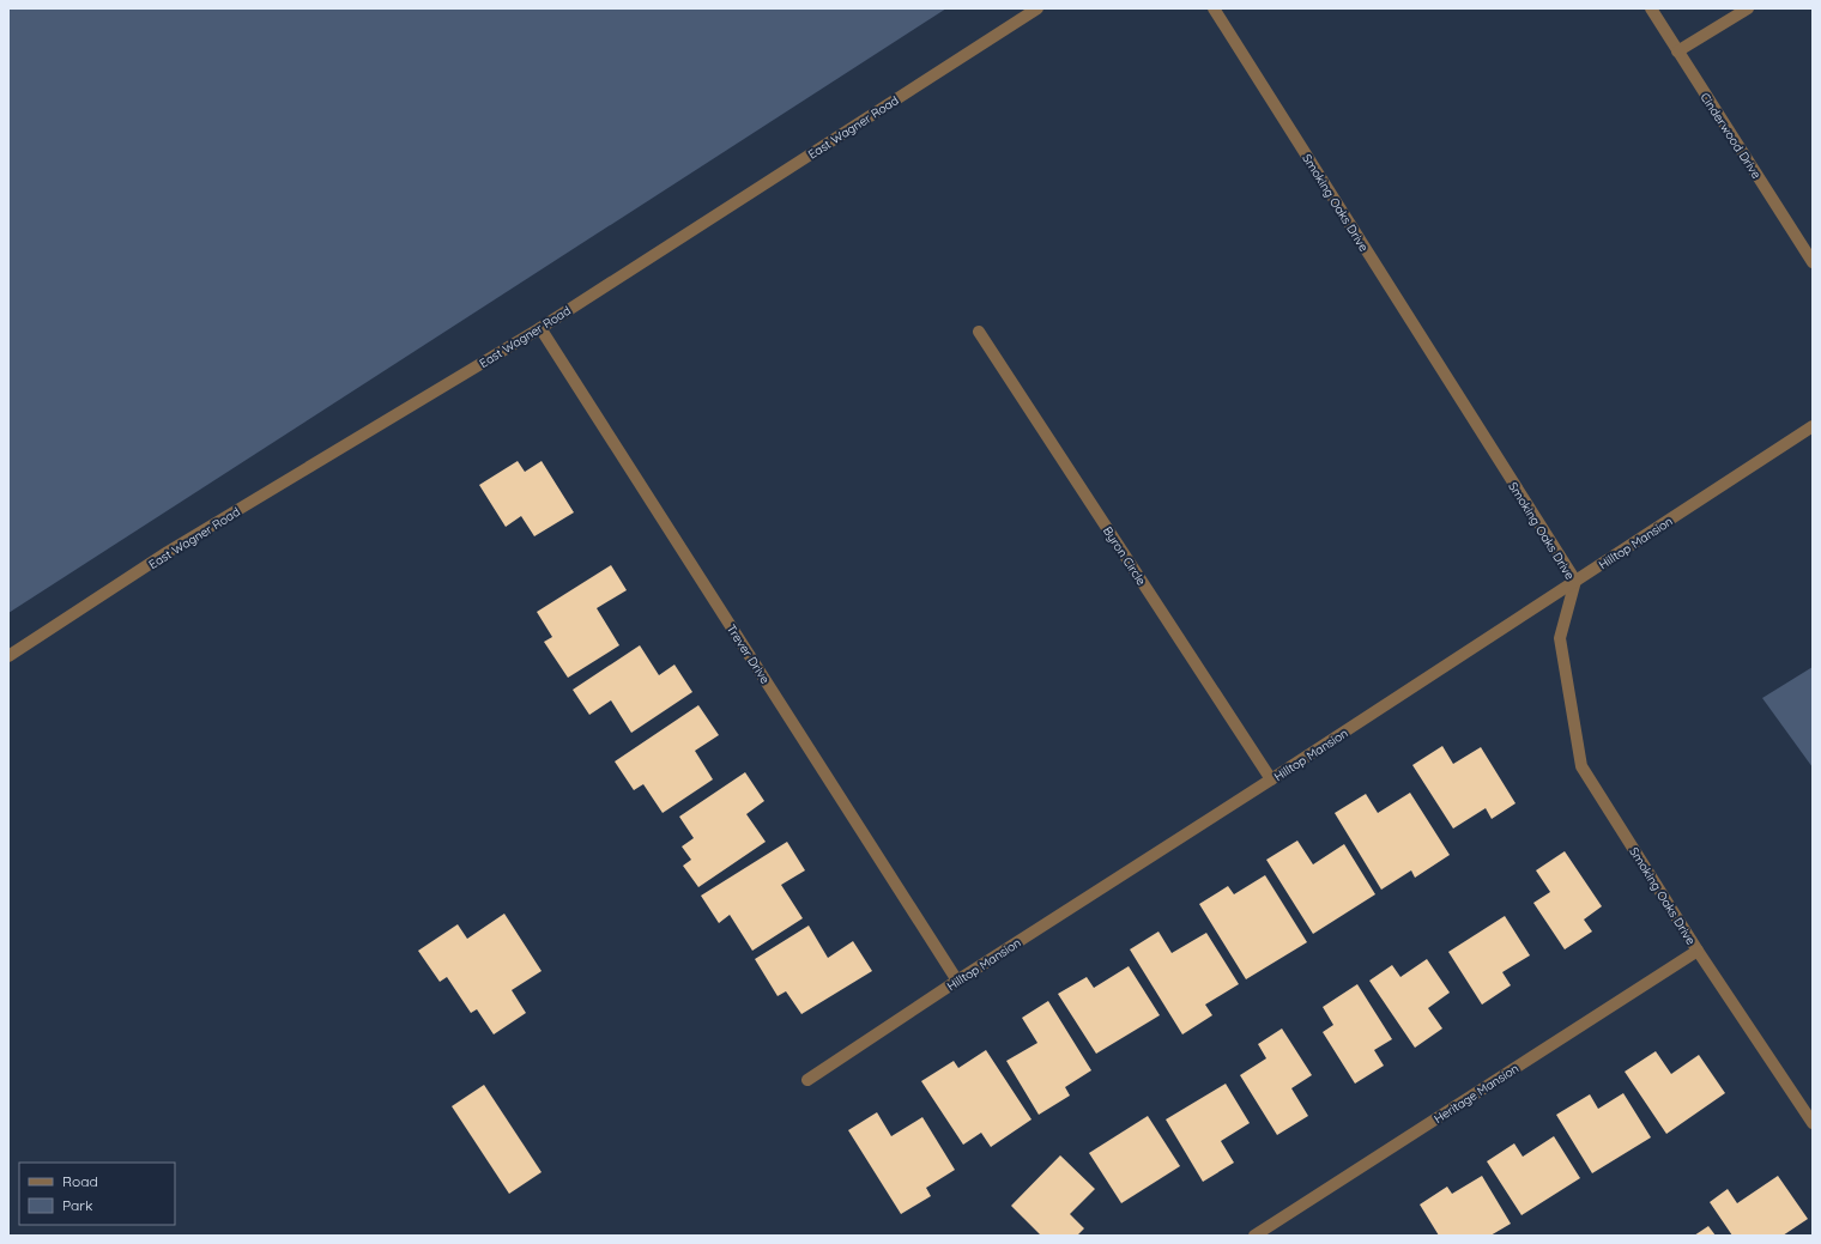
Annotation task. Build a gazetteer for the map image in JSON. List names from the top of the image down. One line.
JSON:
{"streets":{"street":["East Wagner Road","Cinderwood Drive","Smoking Oaks Drive","Hilltop Mansion","Byron Circle","Trever Drive","Heritage Mansion"]},"crossings":[["East Wagner Road","Trever Drive"],["Smoking Oaks Drive","Hilltop Mansion"],["Smoking Oaks Drive","Heritage Mansion"],["Hilltop Mansion","Byron Circle"],["Hilltop Mansion","Trever Drive"]],"legend":["Road","Park"]}
